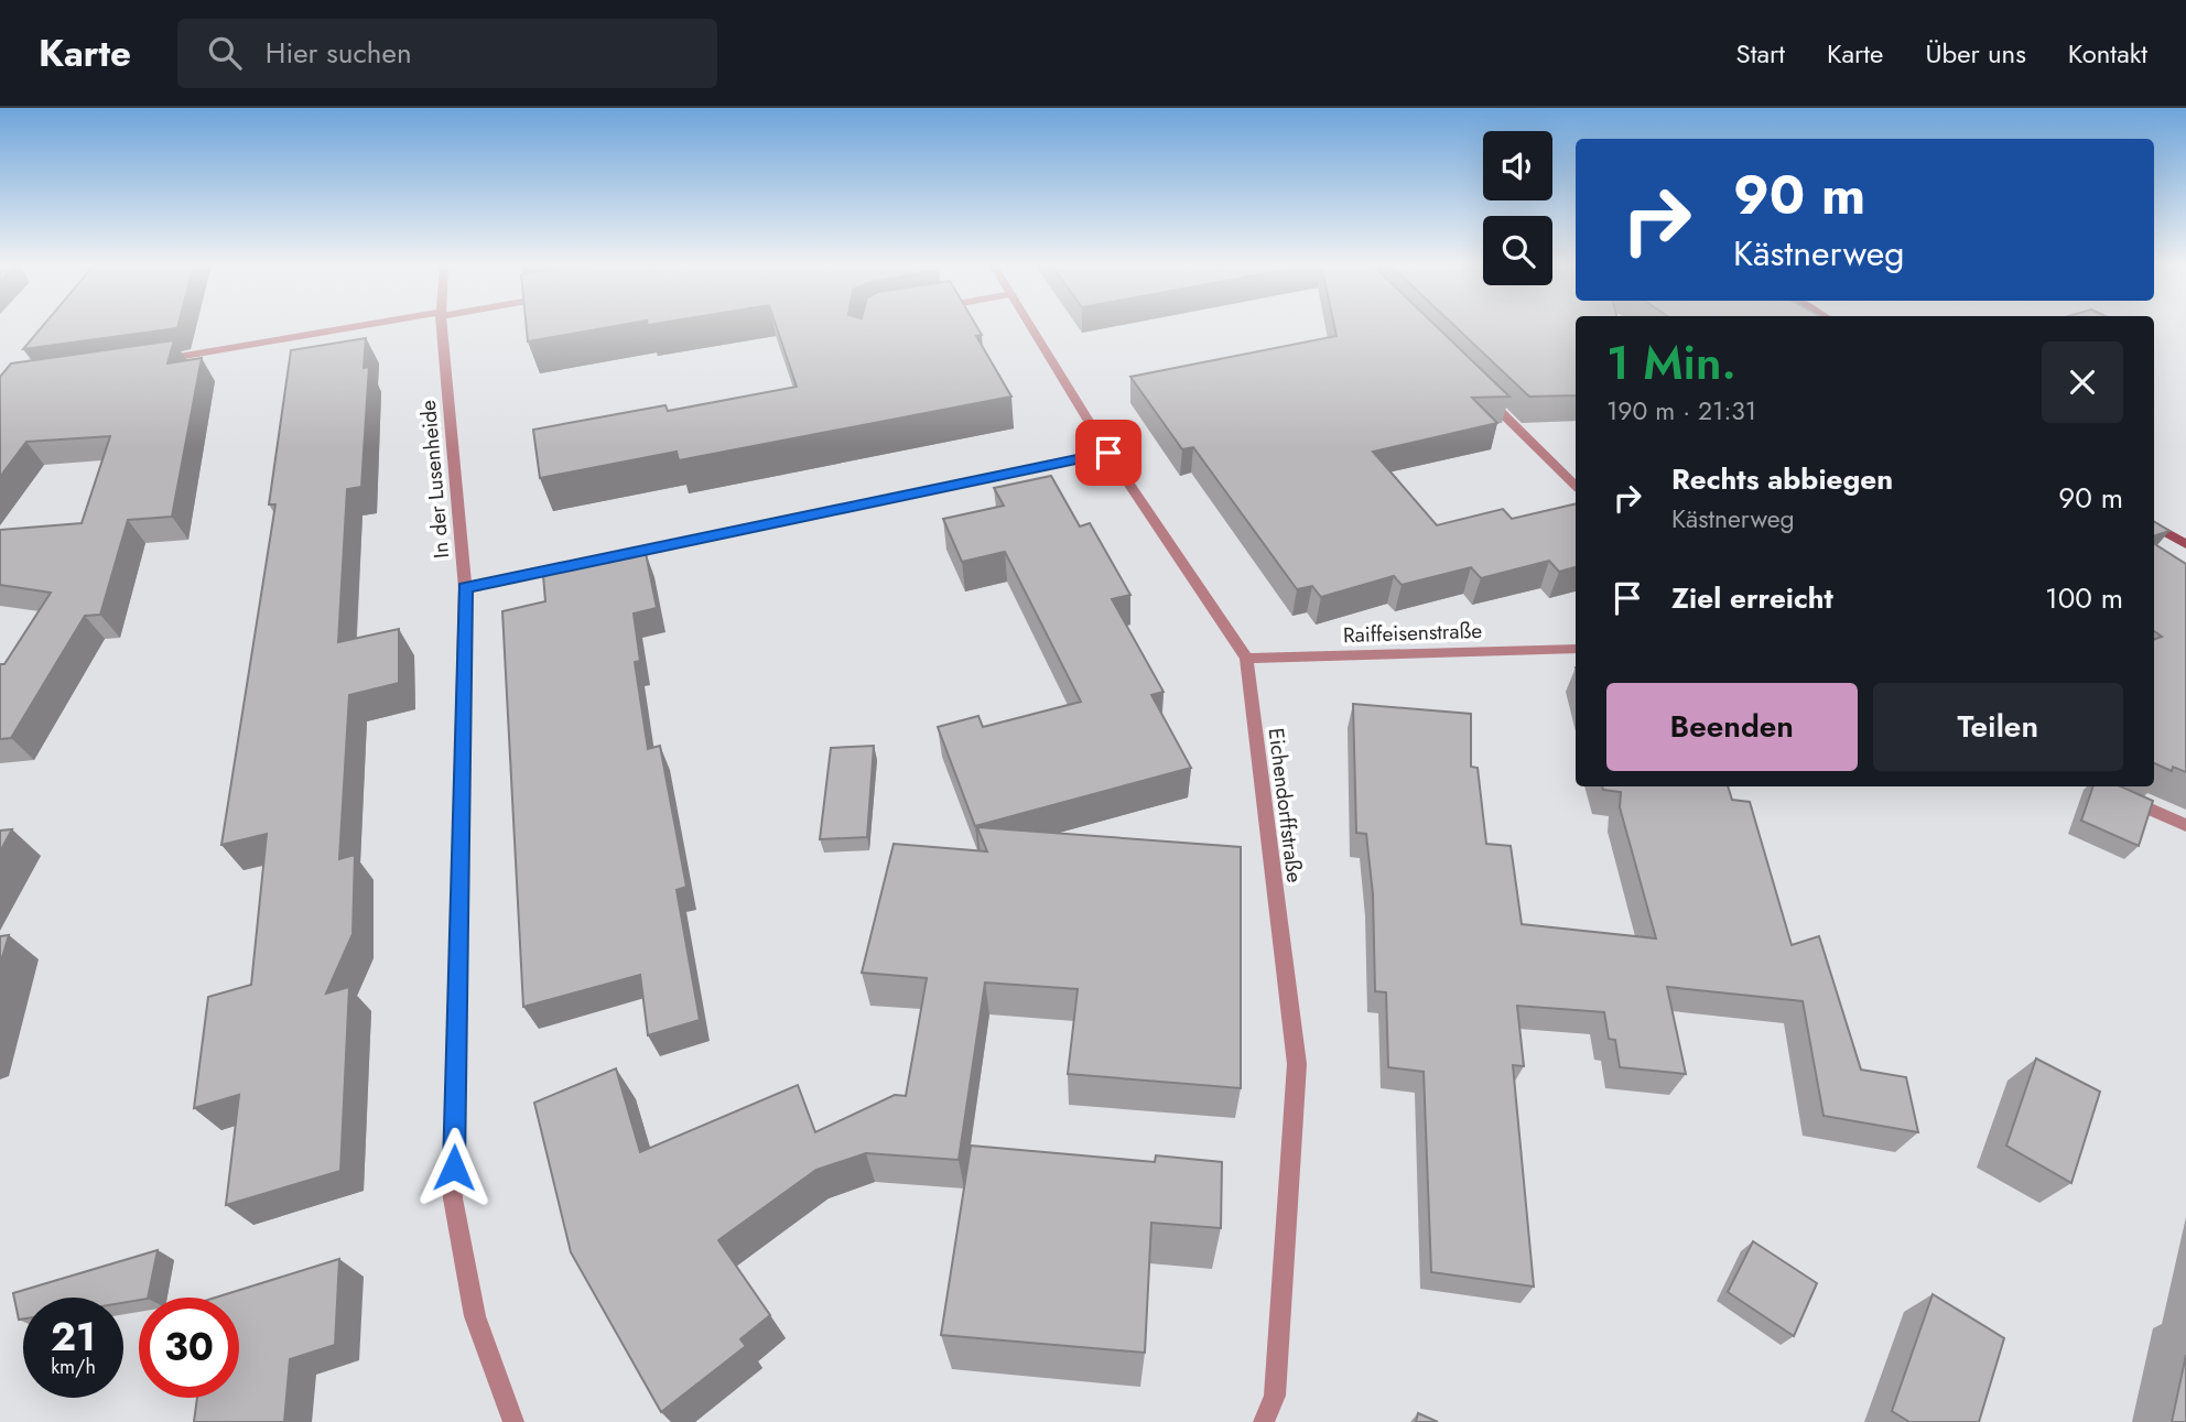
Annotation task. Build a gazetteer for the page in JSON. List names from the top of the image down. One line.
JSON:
{"streets":{"street":["In der Lusenheide","Raiffeisenstraße","Eichendorffstraße"]},"crossings":[["Raiffeisenstraße","Eichendorffstraße"]],"page":{"header":"Karte","search":"Hier suchen","nav":["Start","Karte","Über uns","Kontakt"],"turn":["90 m","Kästnerweg"],"heading":["1 Min.","190 m · 21:31"],"list":[{"name":"Rechts abbiegen","note":"Kästnerweg","value":"90 m"},{"name":"Ziel erreicht","value":"100 m"}],"buttons":["Beenden","Teilen"],"speed":"21 km/h","limit":"30"}}
